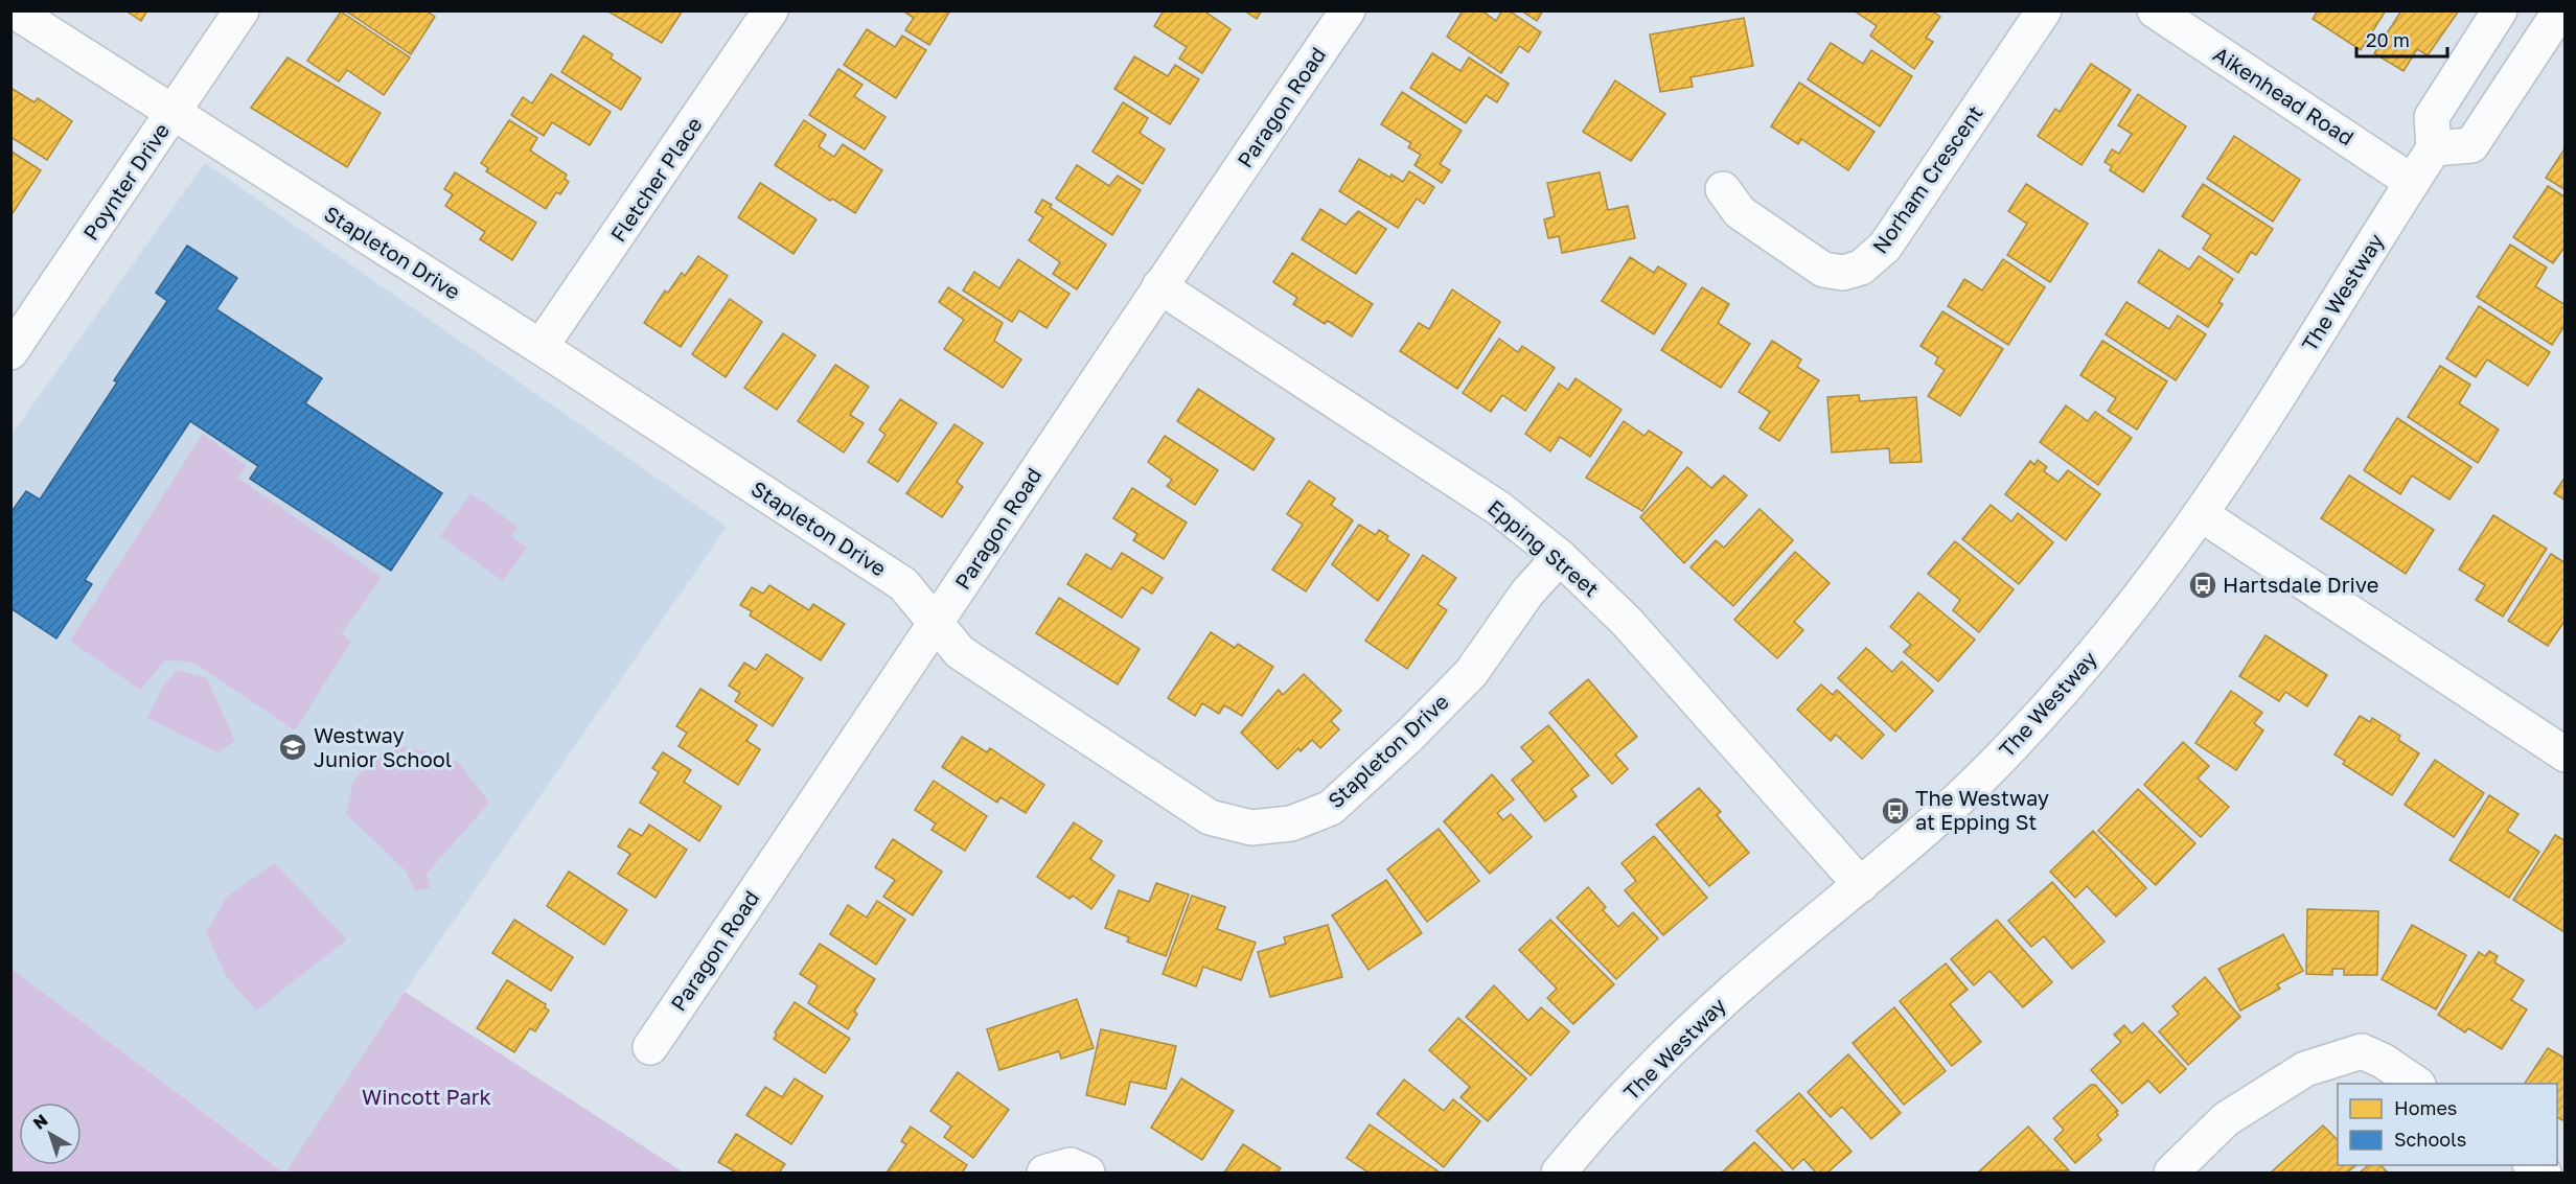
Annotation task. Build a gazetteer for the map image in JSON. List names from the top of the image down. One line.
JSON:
{"streets":{"street":["Aikenhead Road","Paragon Road","Fletcher Place","Norham Crescent","Poynter Drive","Stapleton Drive","The Westway","Epping Street"]},"crossings":[["Aikenhead Road","The Westway"],["Paragon Road","Stapleton Drive"],["Paragon Road","Epping Street"],["Fletcher Place","Stapleton Drive"],["Poynter Drive","Stapleton Drive"],["Stapleton Drive","Epping Street"],["The Westway","Epping Street"]],"parks":["Wincott Park"],"places":{"bus stop":["Hartsdale Drive","The Westway at Epping St"],"school or university":["Westway Junior School"]},"legend":["Homes","Schools"],"scale_bar":"20 m","north":"top left"}
